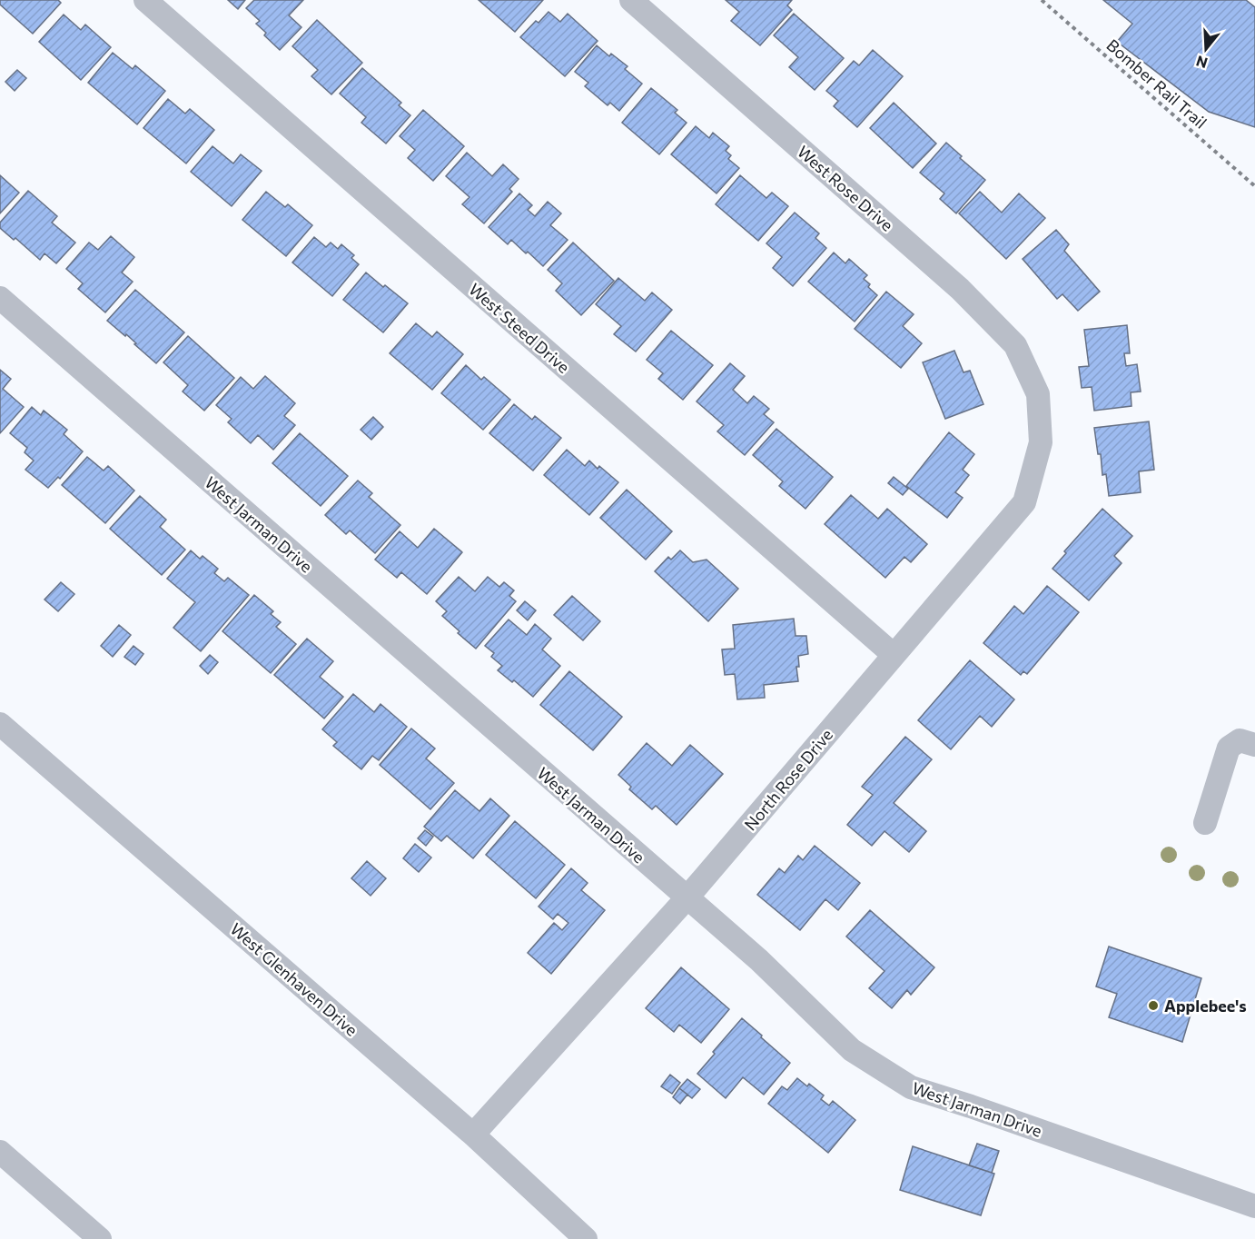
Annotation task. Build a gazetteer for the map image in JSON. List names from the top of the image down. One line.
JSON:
{"streets":{"street":["West Rose Drive","West Steed Drive","West Jarman Drive","North Rose Drive","West Glenhaven Drive"],"path":["Bomber Rail Trail"]},"crossings":[["West Rose Drive","North Rose Drive"],["West Steed Drive","North Rose Drive"],["West Jarman Drive","North Rose Drive"],["North Rose Drive","West Glenhaven Drive"]],"places":["Applebee's"],"north":"bottom"}
